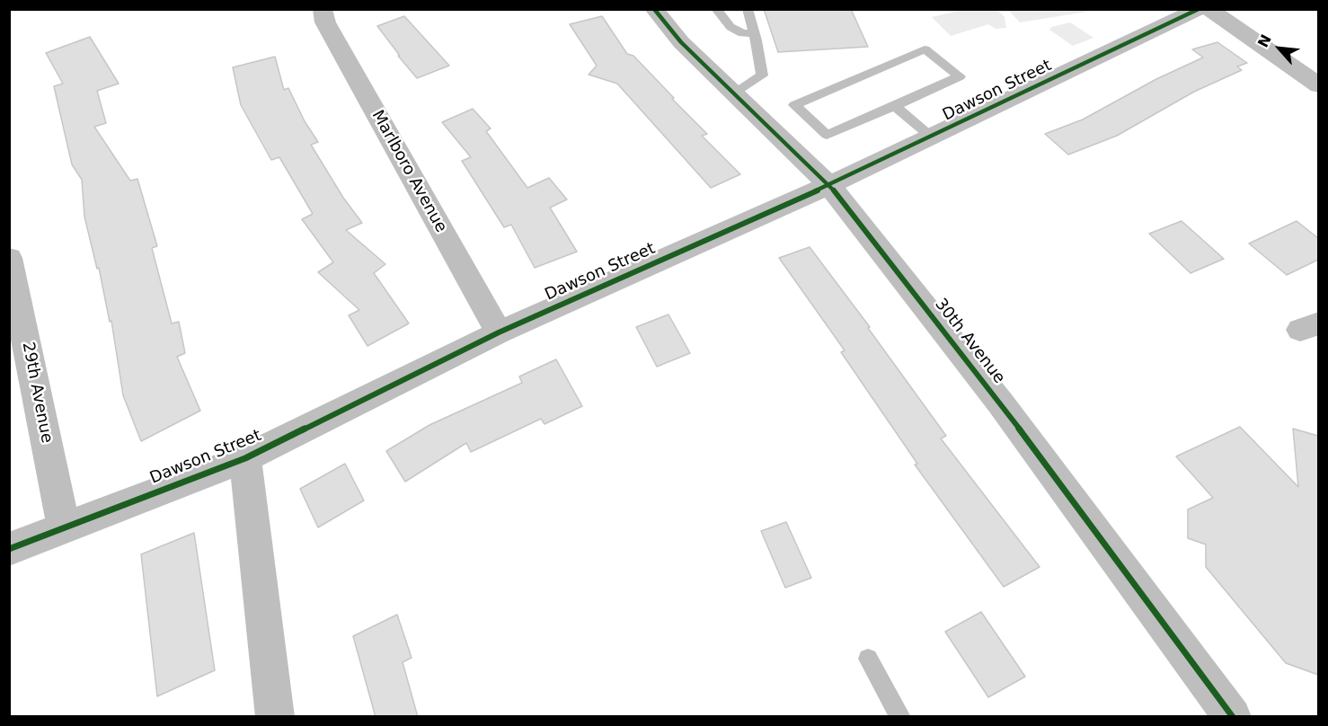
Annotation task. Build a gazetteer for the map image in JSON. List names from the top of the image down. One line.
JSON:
{"streets":{"street":["Dawson Street","Marlboro Avenue","30th Avenue","29th Avenue"]},"crossings":[["Dawson Street","Marlboro Avenue"],["Dawson Street","30th Avenue"],["Dawson Street","29th Avenue"]],"north":"top left"}
